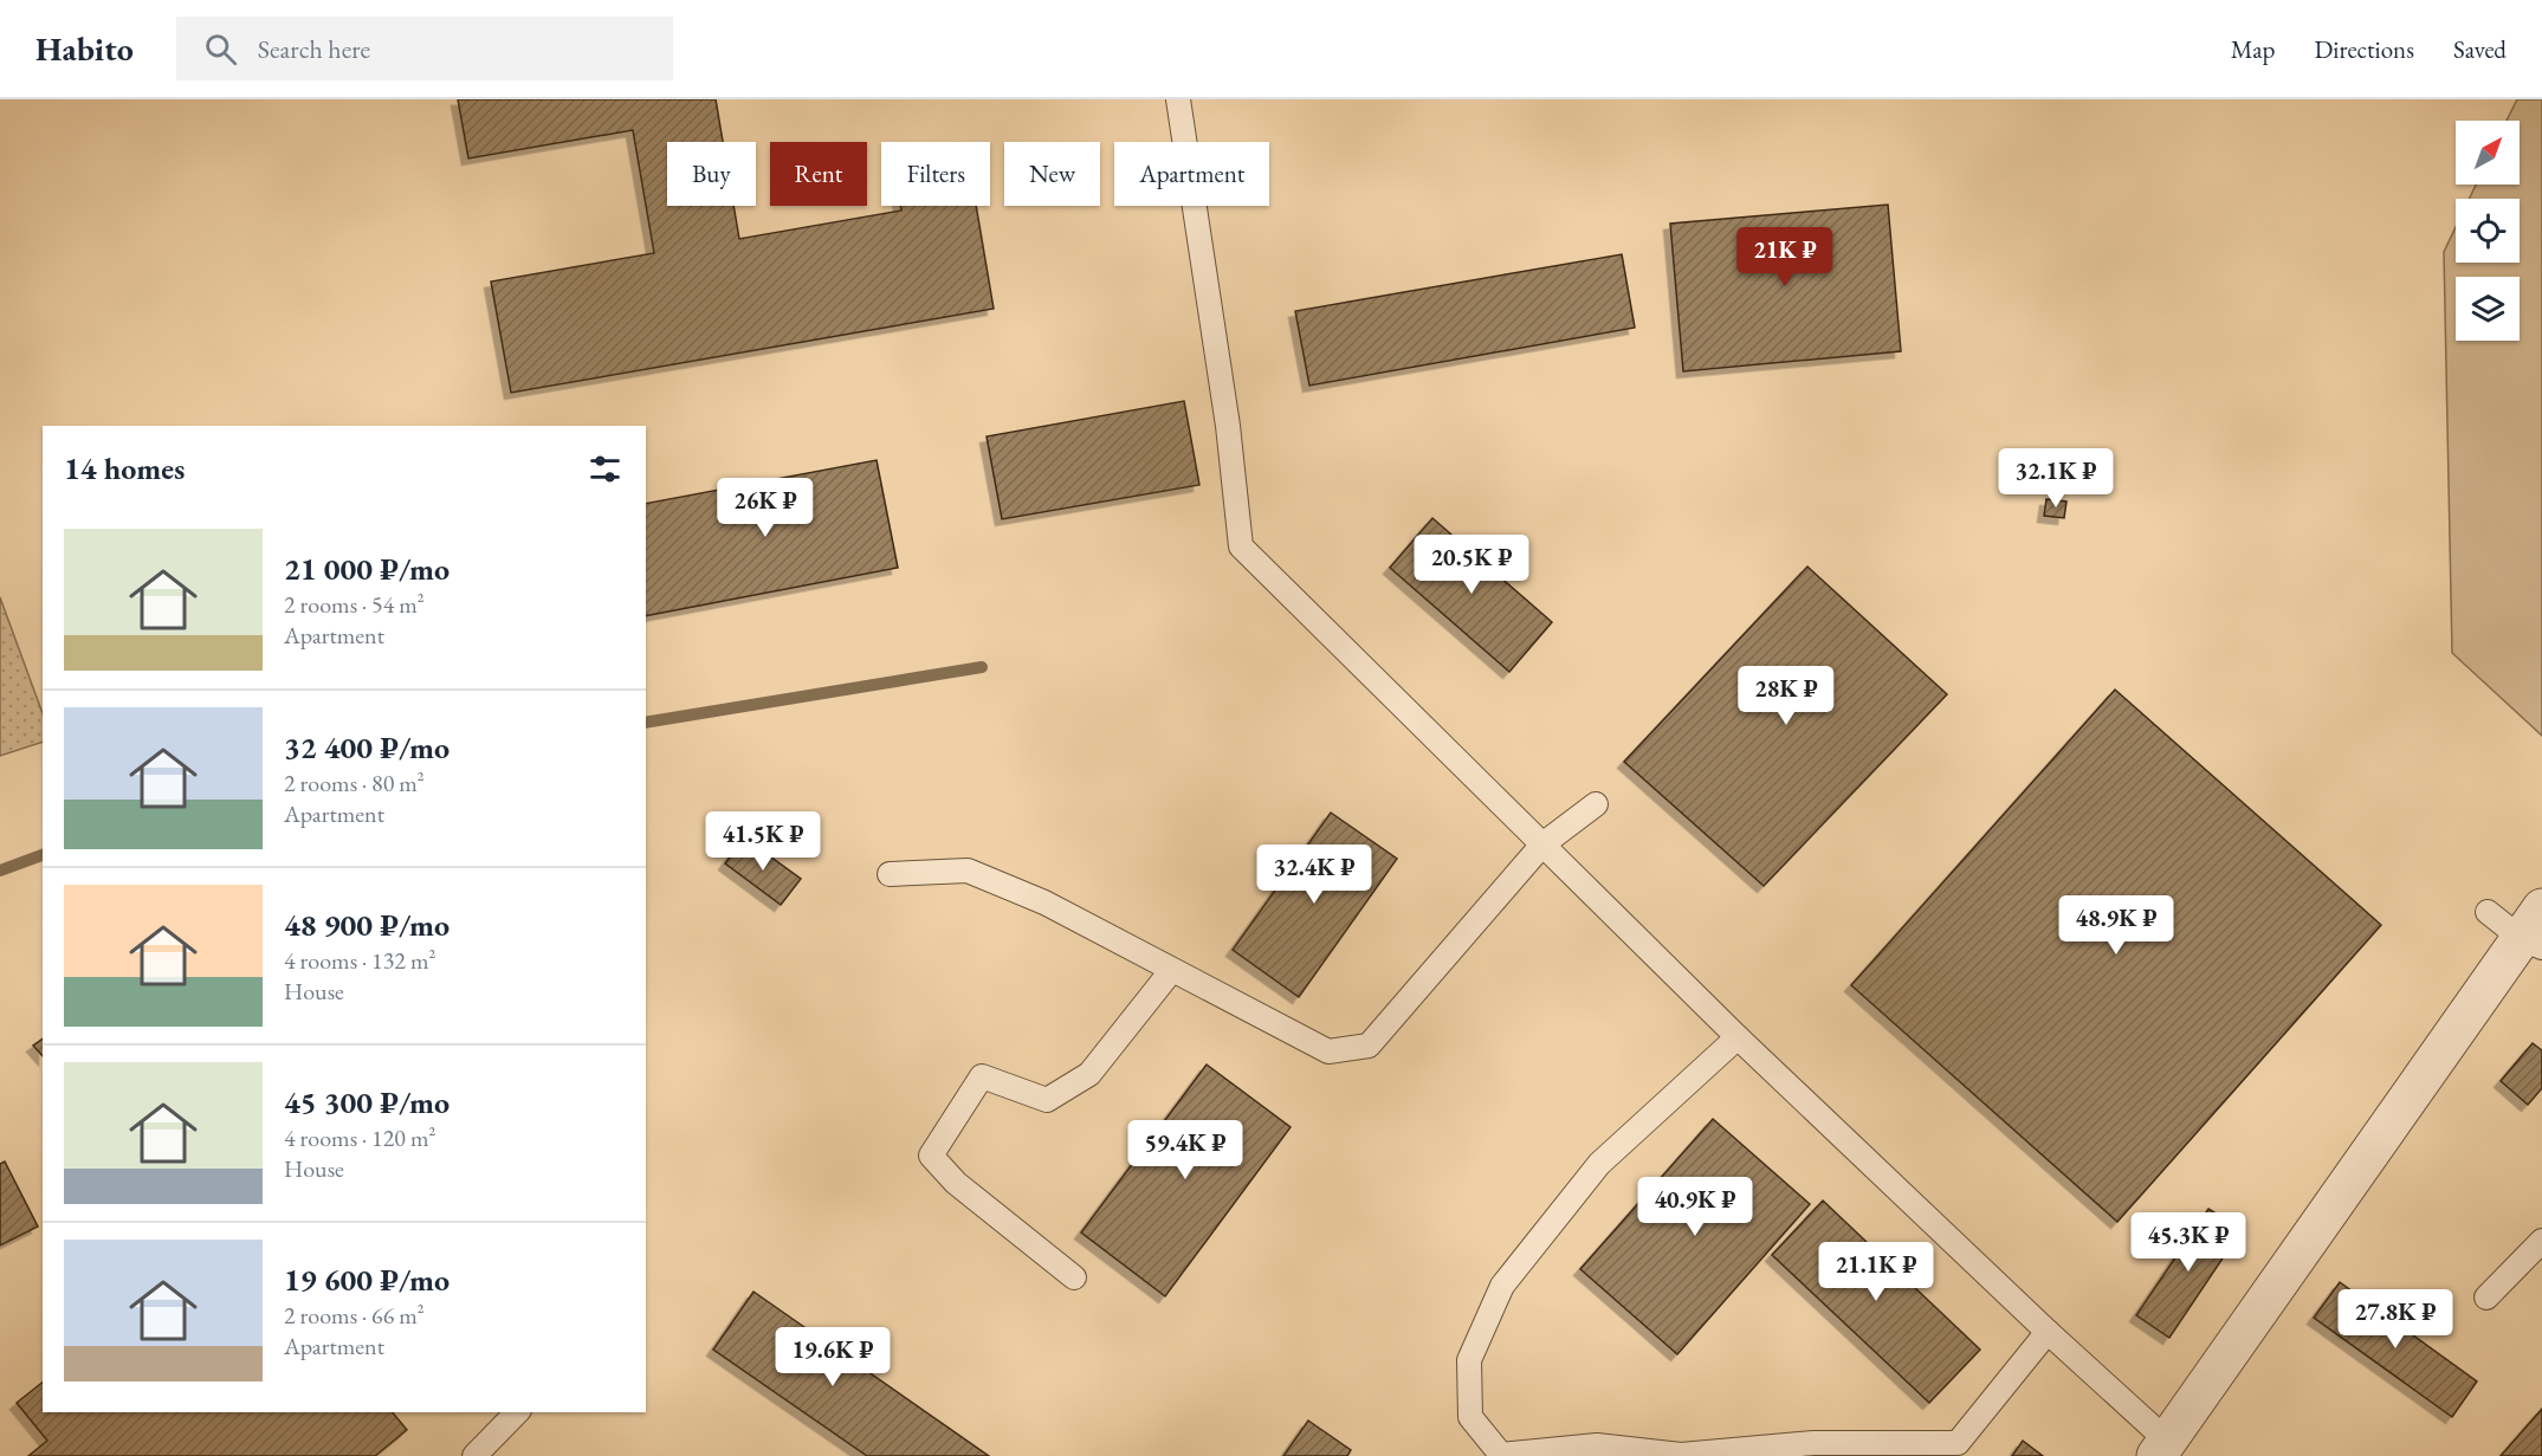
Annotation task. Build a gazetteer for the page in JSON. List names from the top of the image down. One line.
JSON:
{"north":"top right","page":{"header":"Habito","search":"Search here","nav":["Map","Directions","Saved"],"chip":["Buy","Rent","Filters","New","Apartment"],"price":["21K ₽","32.1K ₽","26K ₽","20.5K ₽","28K ₽","41.5K ₽","32.4K ₽","48.9K ₽","59.4K ₽","40.9K ₽","45.3K ₽","21.1K ₽","27.8K ₽","19.6K ₽"],"heading":"14 homes","list":[{"name":"21 000 ₽/mo","note":"2 rooms · 54 m² · Apartment"},{"name":"32 400 ₽/mo","note":"2 rooms · 80 m² · Apartment"},{"name":"48 900 ₽/mo","note":"4 rooms · 132 m² · House"},{"name":"45 300 ₽/mo","note":"4 rooms · 120 m² · House"},{"name":"19 600 ₽/mo","note":"2 rooms · 66 m² · Apartment"}]}}
